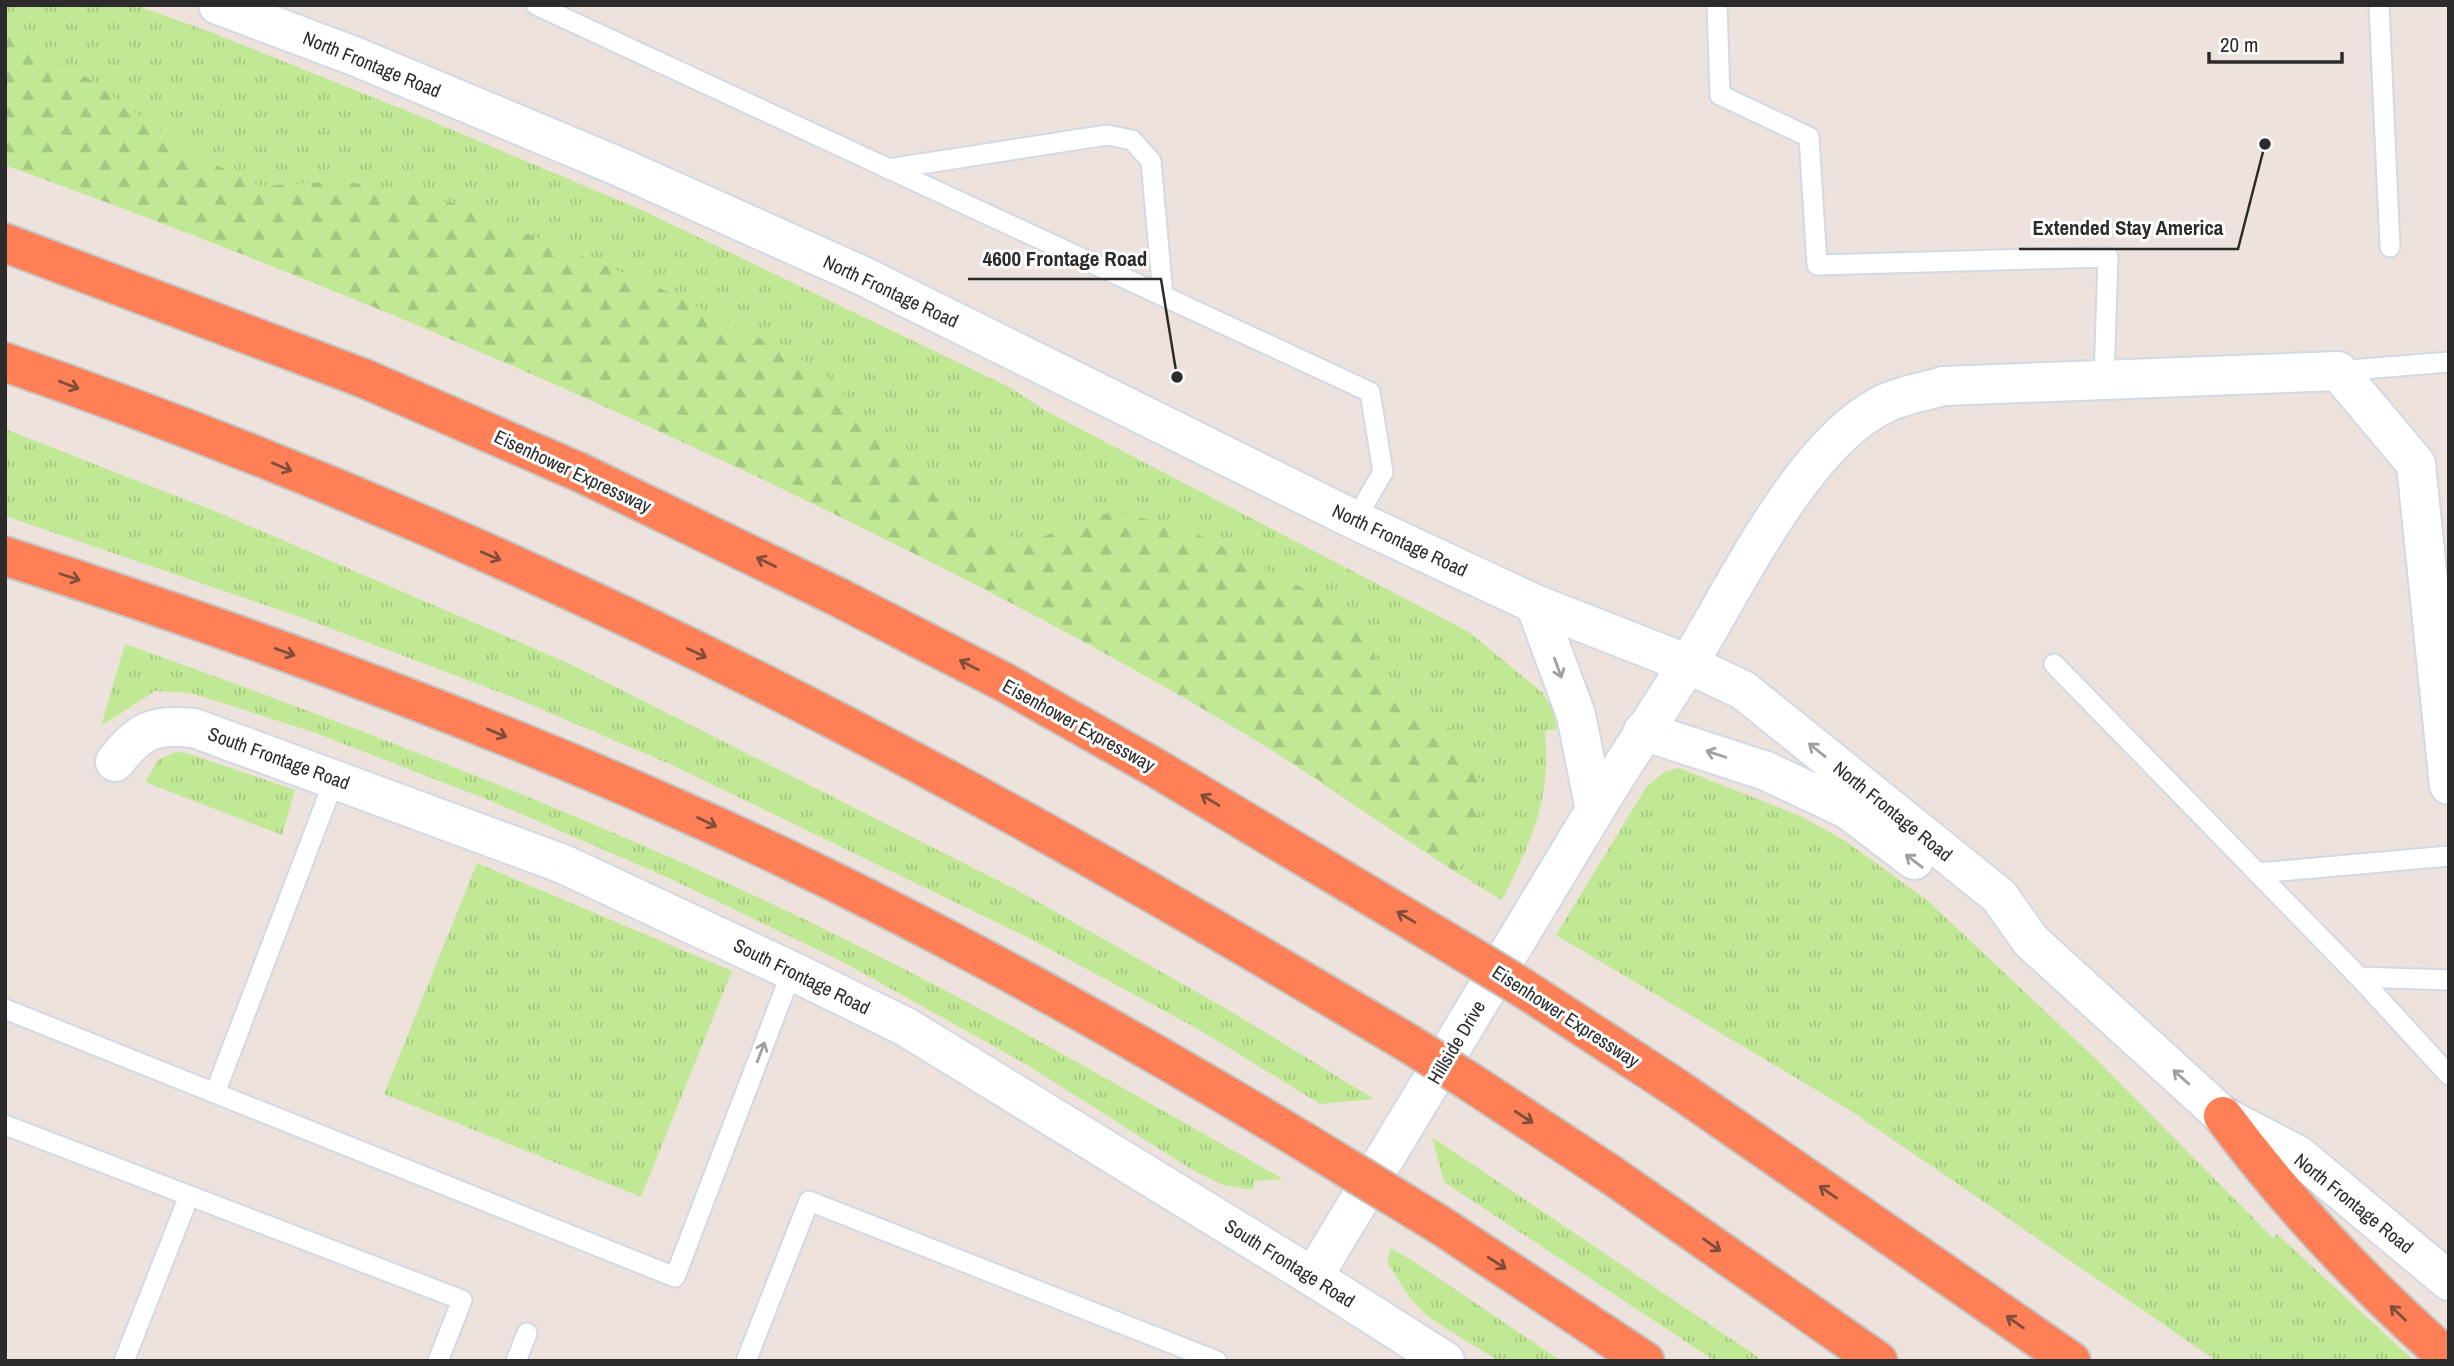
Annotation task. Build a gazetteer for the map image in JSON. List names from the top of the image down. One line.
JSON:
{"streets":{"highway":["Eisenhower Expressway"],"main road":["North Frontage Road","South Frontage Road","Hillside Drive"]},"crossings":[["North Frontage Road","Hillside Drive"],["South Frontage Road","Hillside Drive"]],"places":["Extended Stay America","4600 Frontage Road"],"scale_bar":"20 m"}
